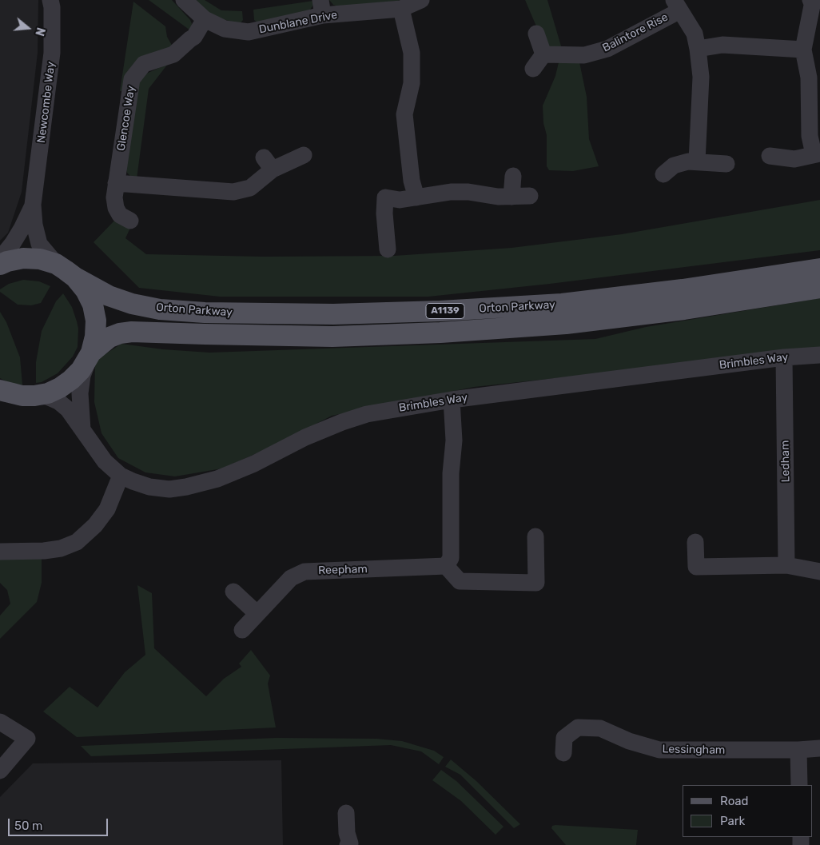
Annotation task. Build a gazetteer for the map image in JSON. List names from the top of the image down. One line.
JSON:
{"streets":{"main road":["Orton Parkway","A1139"],"street":["Dunblane Drive","Balintore Rise","Newcombe Way","Glencoe Way","Brimbles Way","Ledham","Reepham","Lessingham"]},"crossings":[["Dunblane Drive","Glencoe Way"],["Orton Parkway","Brimbles Way"],["Brimbles Way","Ledham"]],"legend":["Road","Park"],"scale_bar":"50 m","north":"right"}
